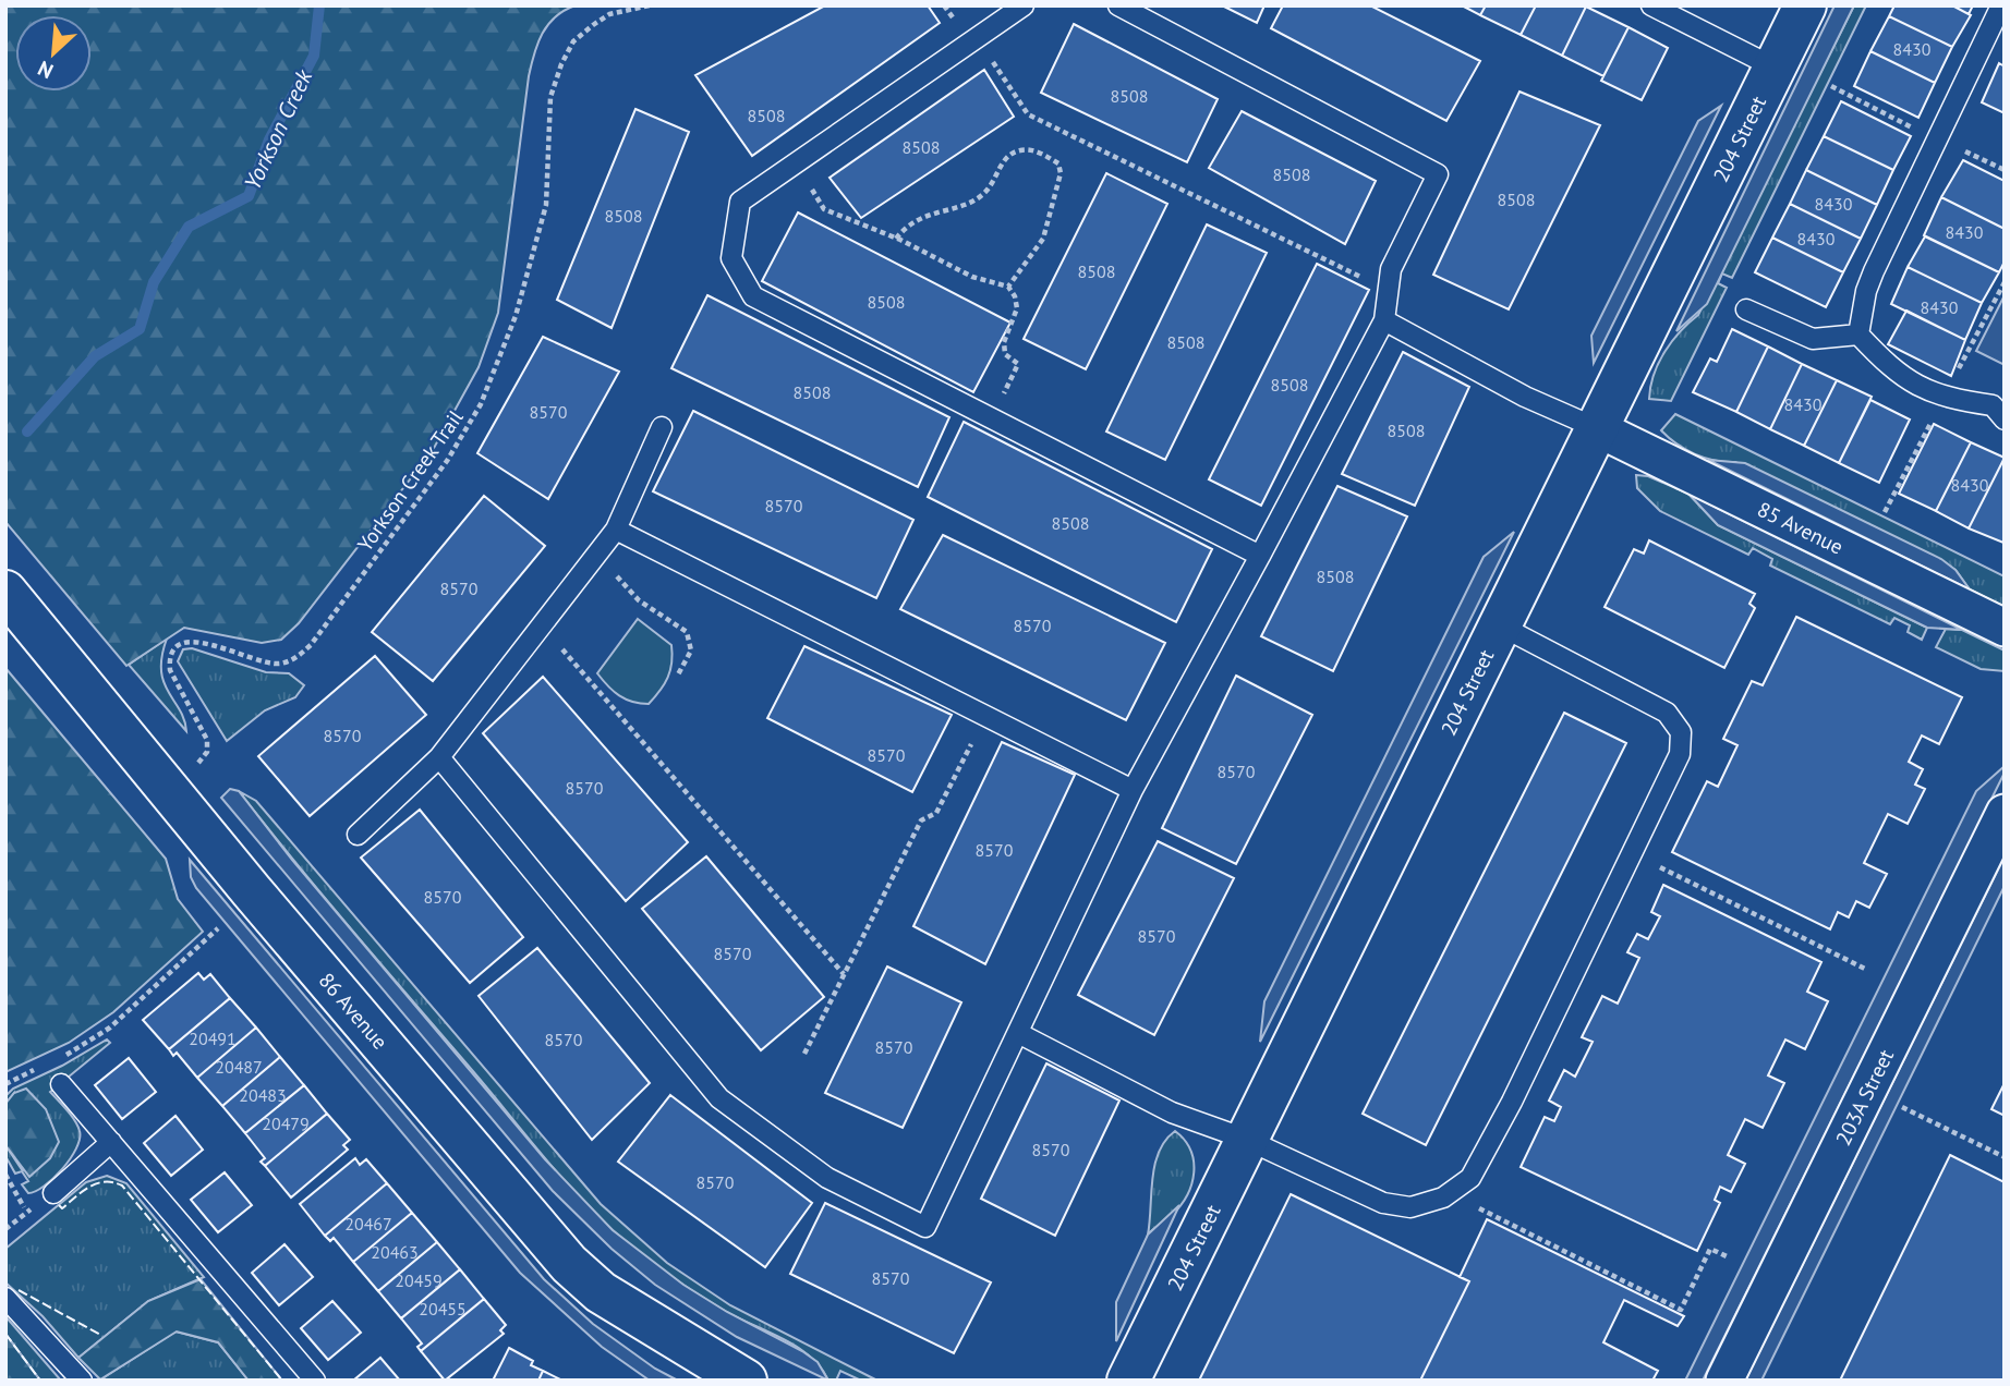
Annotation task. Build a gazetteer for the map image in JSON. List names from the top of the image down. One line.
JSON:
{"streets":{"street":["204 Street","85 Avenue","86 Avenue","203A Street"],"path":["Yorkson Creek Trail"]},"crossings":[["204 Street","85 Avenue"],["Yorkson Creek Trail","86 Avenue"]],"water":["Yorkson Creek"],"house_numbers":["8430","8508","8508","8508","8508","8508","8430","8508","8430","8430","8508","8508","8430","8508","8508","8508","8430","8570","8508","8430","8570","8508","8508","8570","8570","8570","8570","8570","8570","8570","8570","8570","8570","20491","8570","8570","20487","20483","20479","8570","8570","20467","20463","8570","20459","20455"],"north":"bottom left"}
